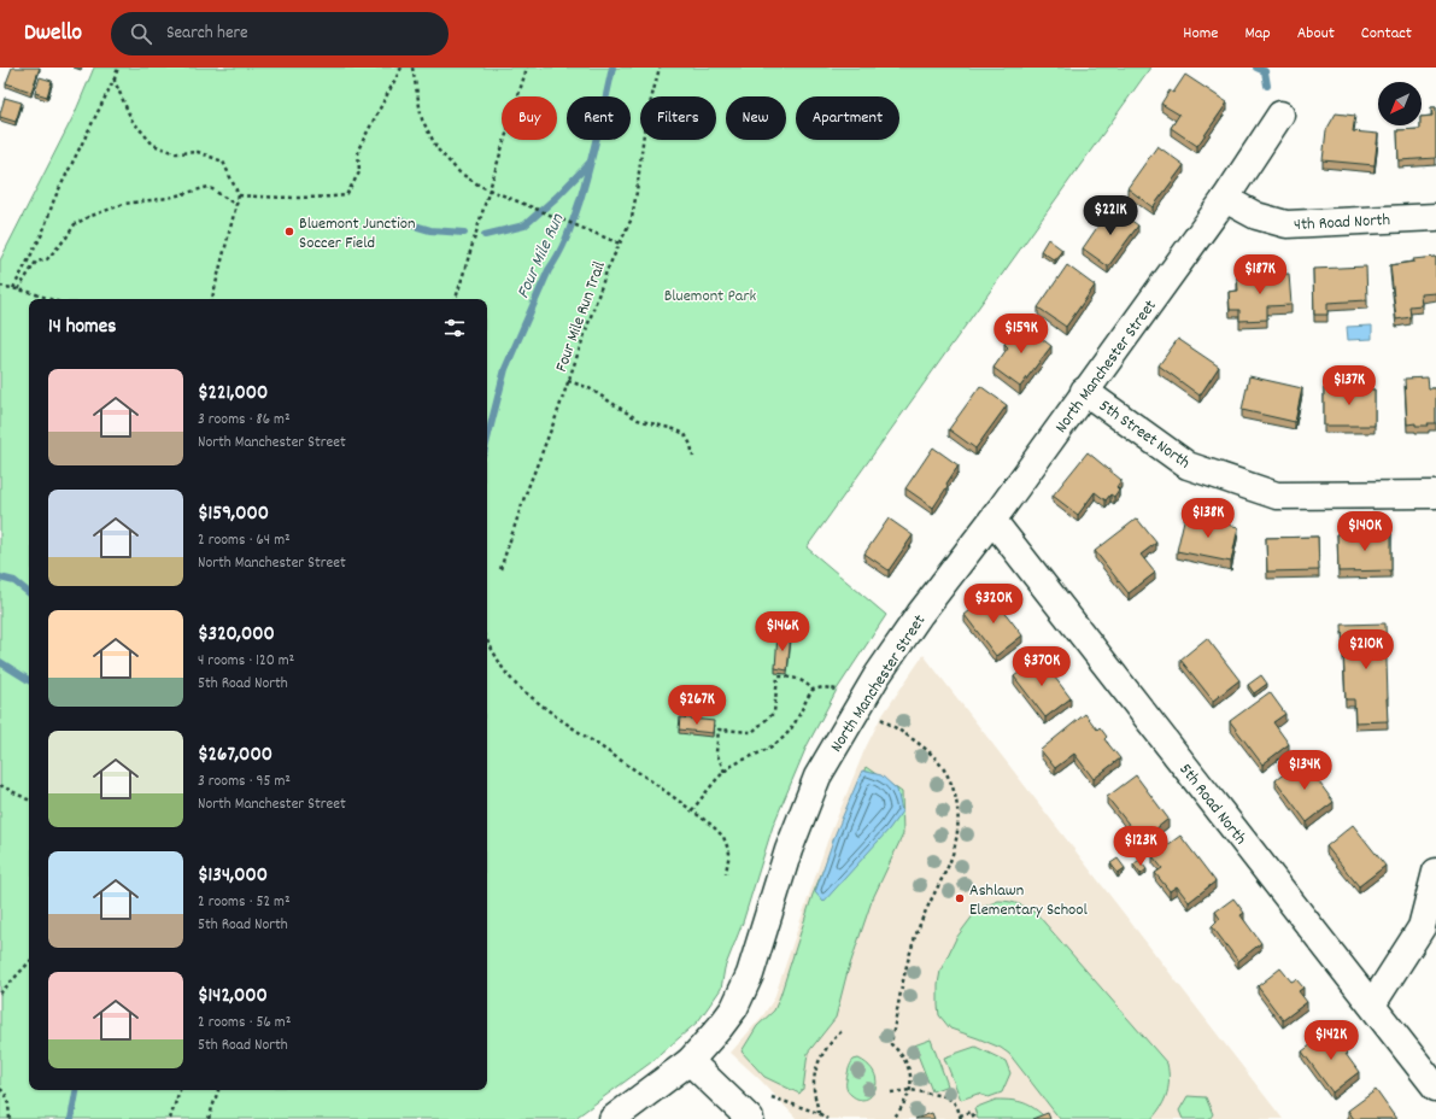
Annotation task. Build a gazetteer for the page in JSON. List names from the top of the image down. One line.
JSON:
{"streets":{"street":["4th Road North","North Manchester Street","5th Street North","5th Road North"],"path":["Four Mile Run Trail"]},"crossings":[["4th Road North","North Manchester Street"],["North Manchester Street","5th Street North"],["North Manchester Street","5th Road North"]],"water":["Four Mile Run"],"parks":["Bluemont Park"],"places":["Bluemont Junction Soccer Field","Ashlawn Elementary School"],"north":"bottom left","page":{"header":"Dwello","search":"Search here","nav":["Home","Map","About","Contact"],"chip":["Buy","Rent","Filters","New","Apartment"],"price":["$221K","$187K","$159K","$137K","$138K","$140K","$320K","$146K","$210K","$370K","$267K","$134K","$123K","$142K"],"heading":"14 homes","list":[{"name":"$221,000","note":"3 rooms · 86 m² · North Manchester Street"},{"name":"$159,000","note":"2 rooms · 64 m² · North Manchester Street"},{"name":"$320,000","note":"4 rooms · 120 m² · 5th Road North"},{"name":"$267,000","note":"3 rooms · 95 m² · North Manchester Street"},{"name":"$134,000","note":"2 rooms · 52 m² · 5th Road North"},{"name":"$142,000","note":"2 rooms · 56 m² · 5th Road North"}]}}
